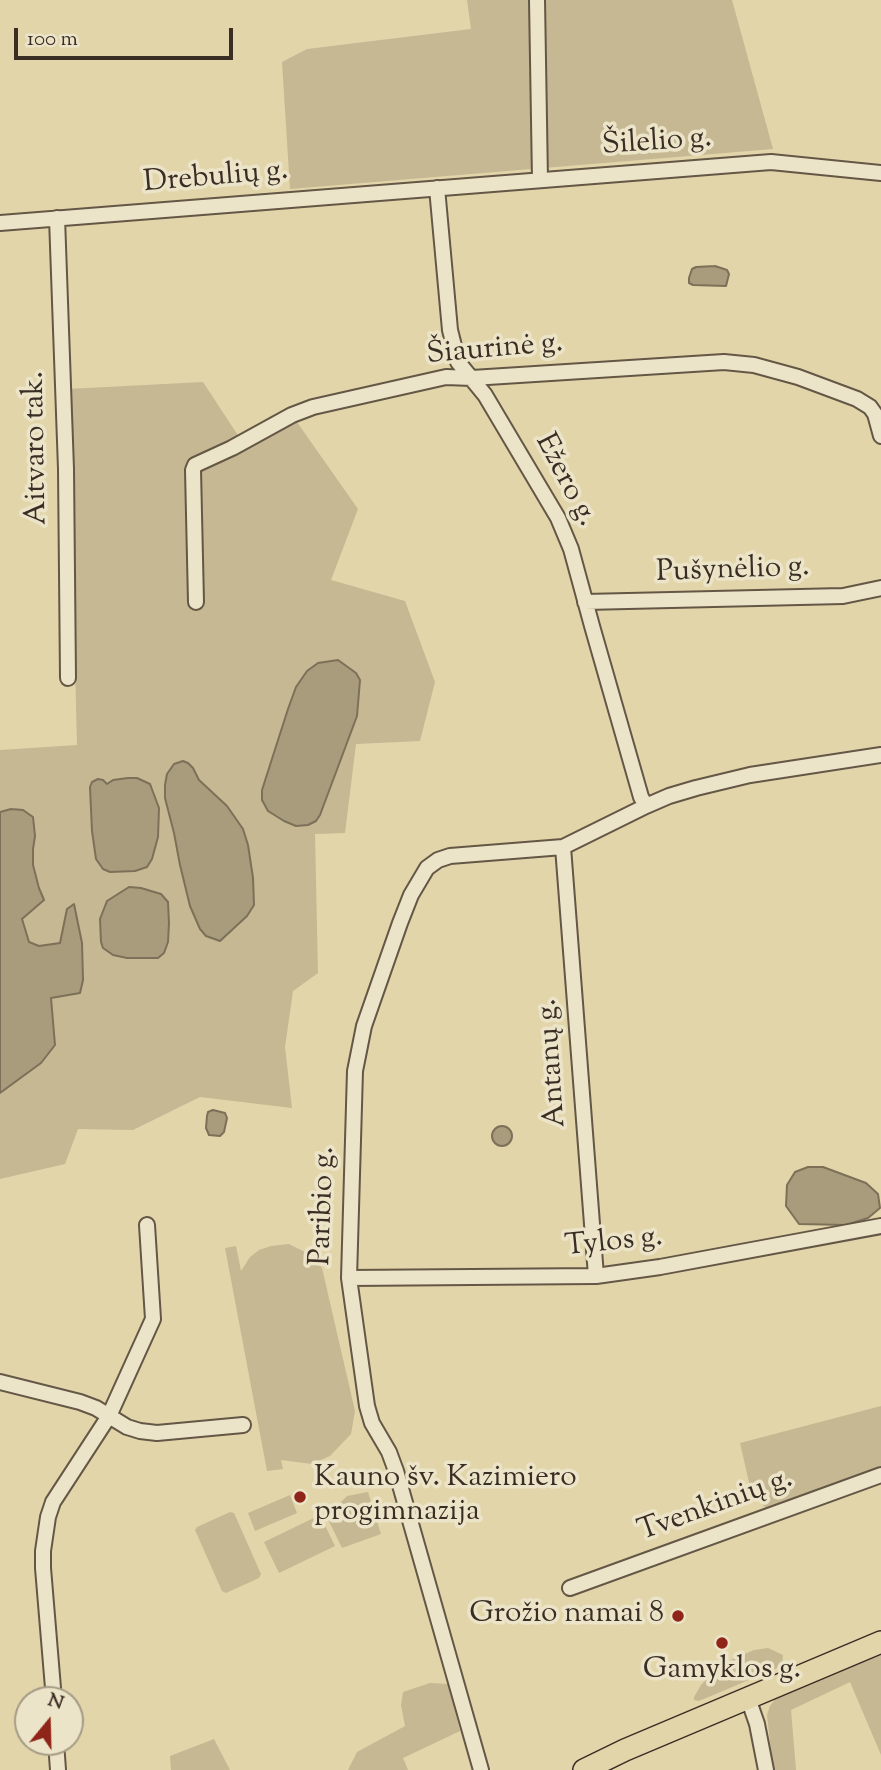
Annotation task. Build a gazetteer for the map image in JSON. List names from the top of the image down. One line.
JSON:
{"streets":{"street":["Šilelio g.","Drebulių g.","Šiaurinė g.","Aitvaro tak.","Ežero g.","Pušynėlio g.","Antanų g.","Paribio g.","Tylos g.","Tvenkinių g."]},"crossings":[["Šilelio g.","Drebulių g."],["Šilelio g.","Ežero g."],["Drebulių g.","Aitvaro tak."],["Drebulių g.","Ežero g."],["Šiaurinė g.","Ežero g."],["Ežero g.","Pušynėlio g."],["Ežero g.","Paribio g."],["Antanų g.","Paribio g."],["Antanų g.","Tylos g."],["Paribio g.","Tylos g."]],"places":["Kauno šv. Kazimiero progimnazija","Grožio namai 8","Gamyklos g."],"scale_bar":"100 m","north":"top"}
